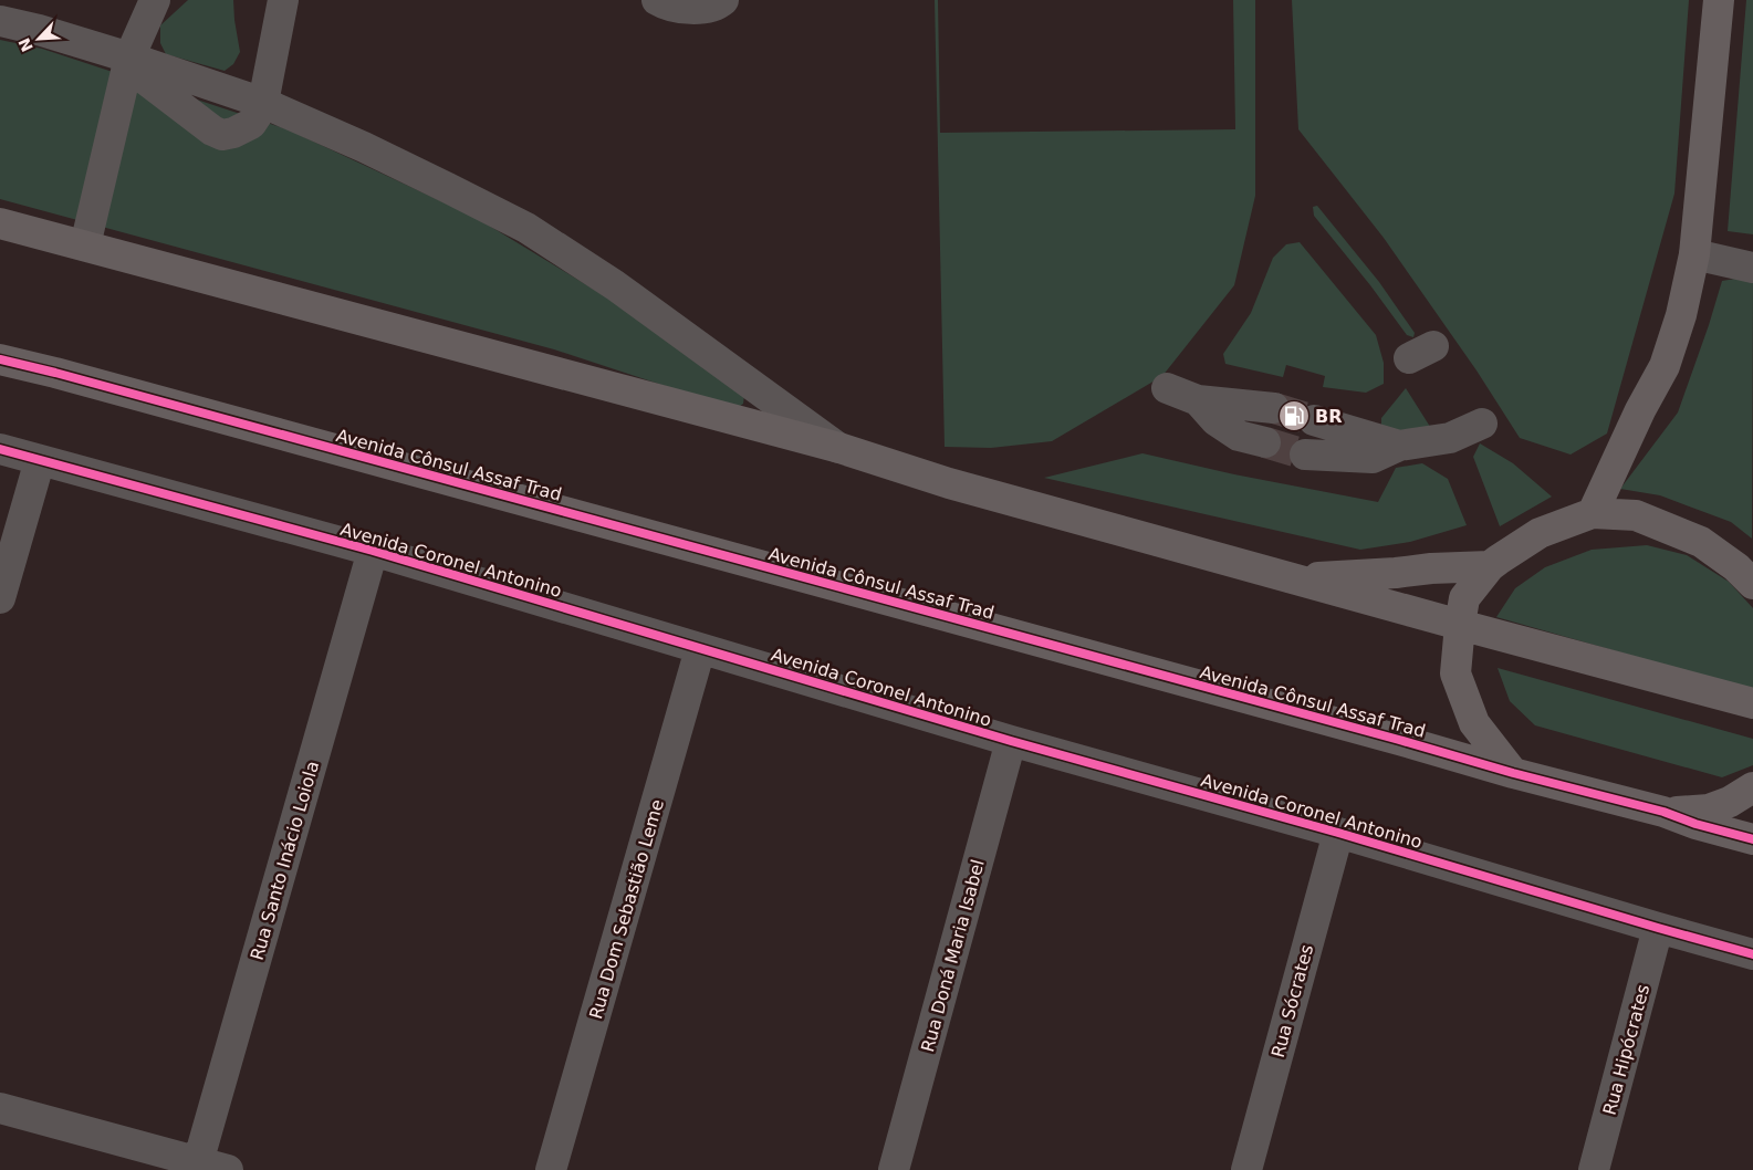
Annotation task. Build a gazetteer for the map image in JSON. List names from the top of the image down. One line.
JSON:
{"streets":{"main road":["Avenida Cônsul Assaf Trad"],"street":["Avenida Coronel Antonino","Rua Santo Inácio Loiola","Rua Dom Sebastião Leme","Rua Doná Maria Isabel","Rua Sócrates","Rua Hipócrates"]},"crossings":[["Avenida Coronel Antonino","Rua Santo Inácio Loiola"],["Avenida Coronel Antonino","Rua Dom Sebastião Leme"],["Avenida Coronel Antonino","Rua Doná Maria Isabel"],["Avenida Coronel Antonino","Rua Sócrates"],["Avenida Coronel Antonino","Rua Hipócrates"]],"places":{"fuel station":["BR"]},"north":"bottom left"}
